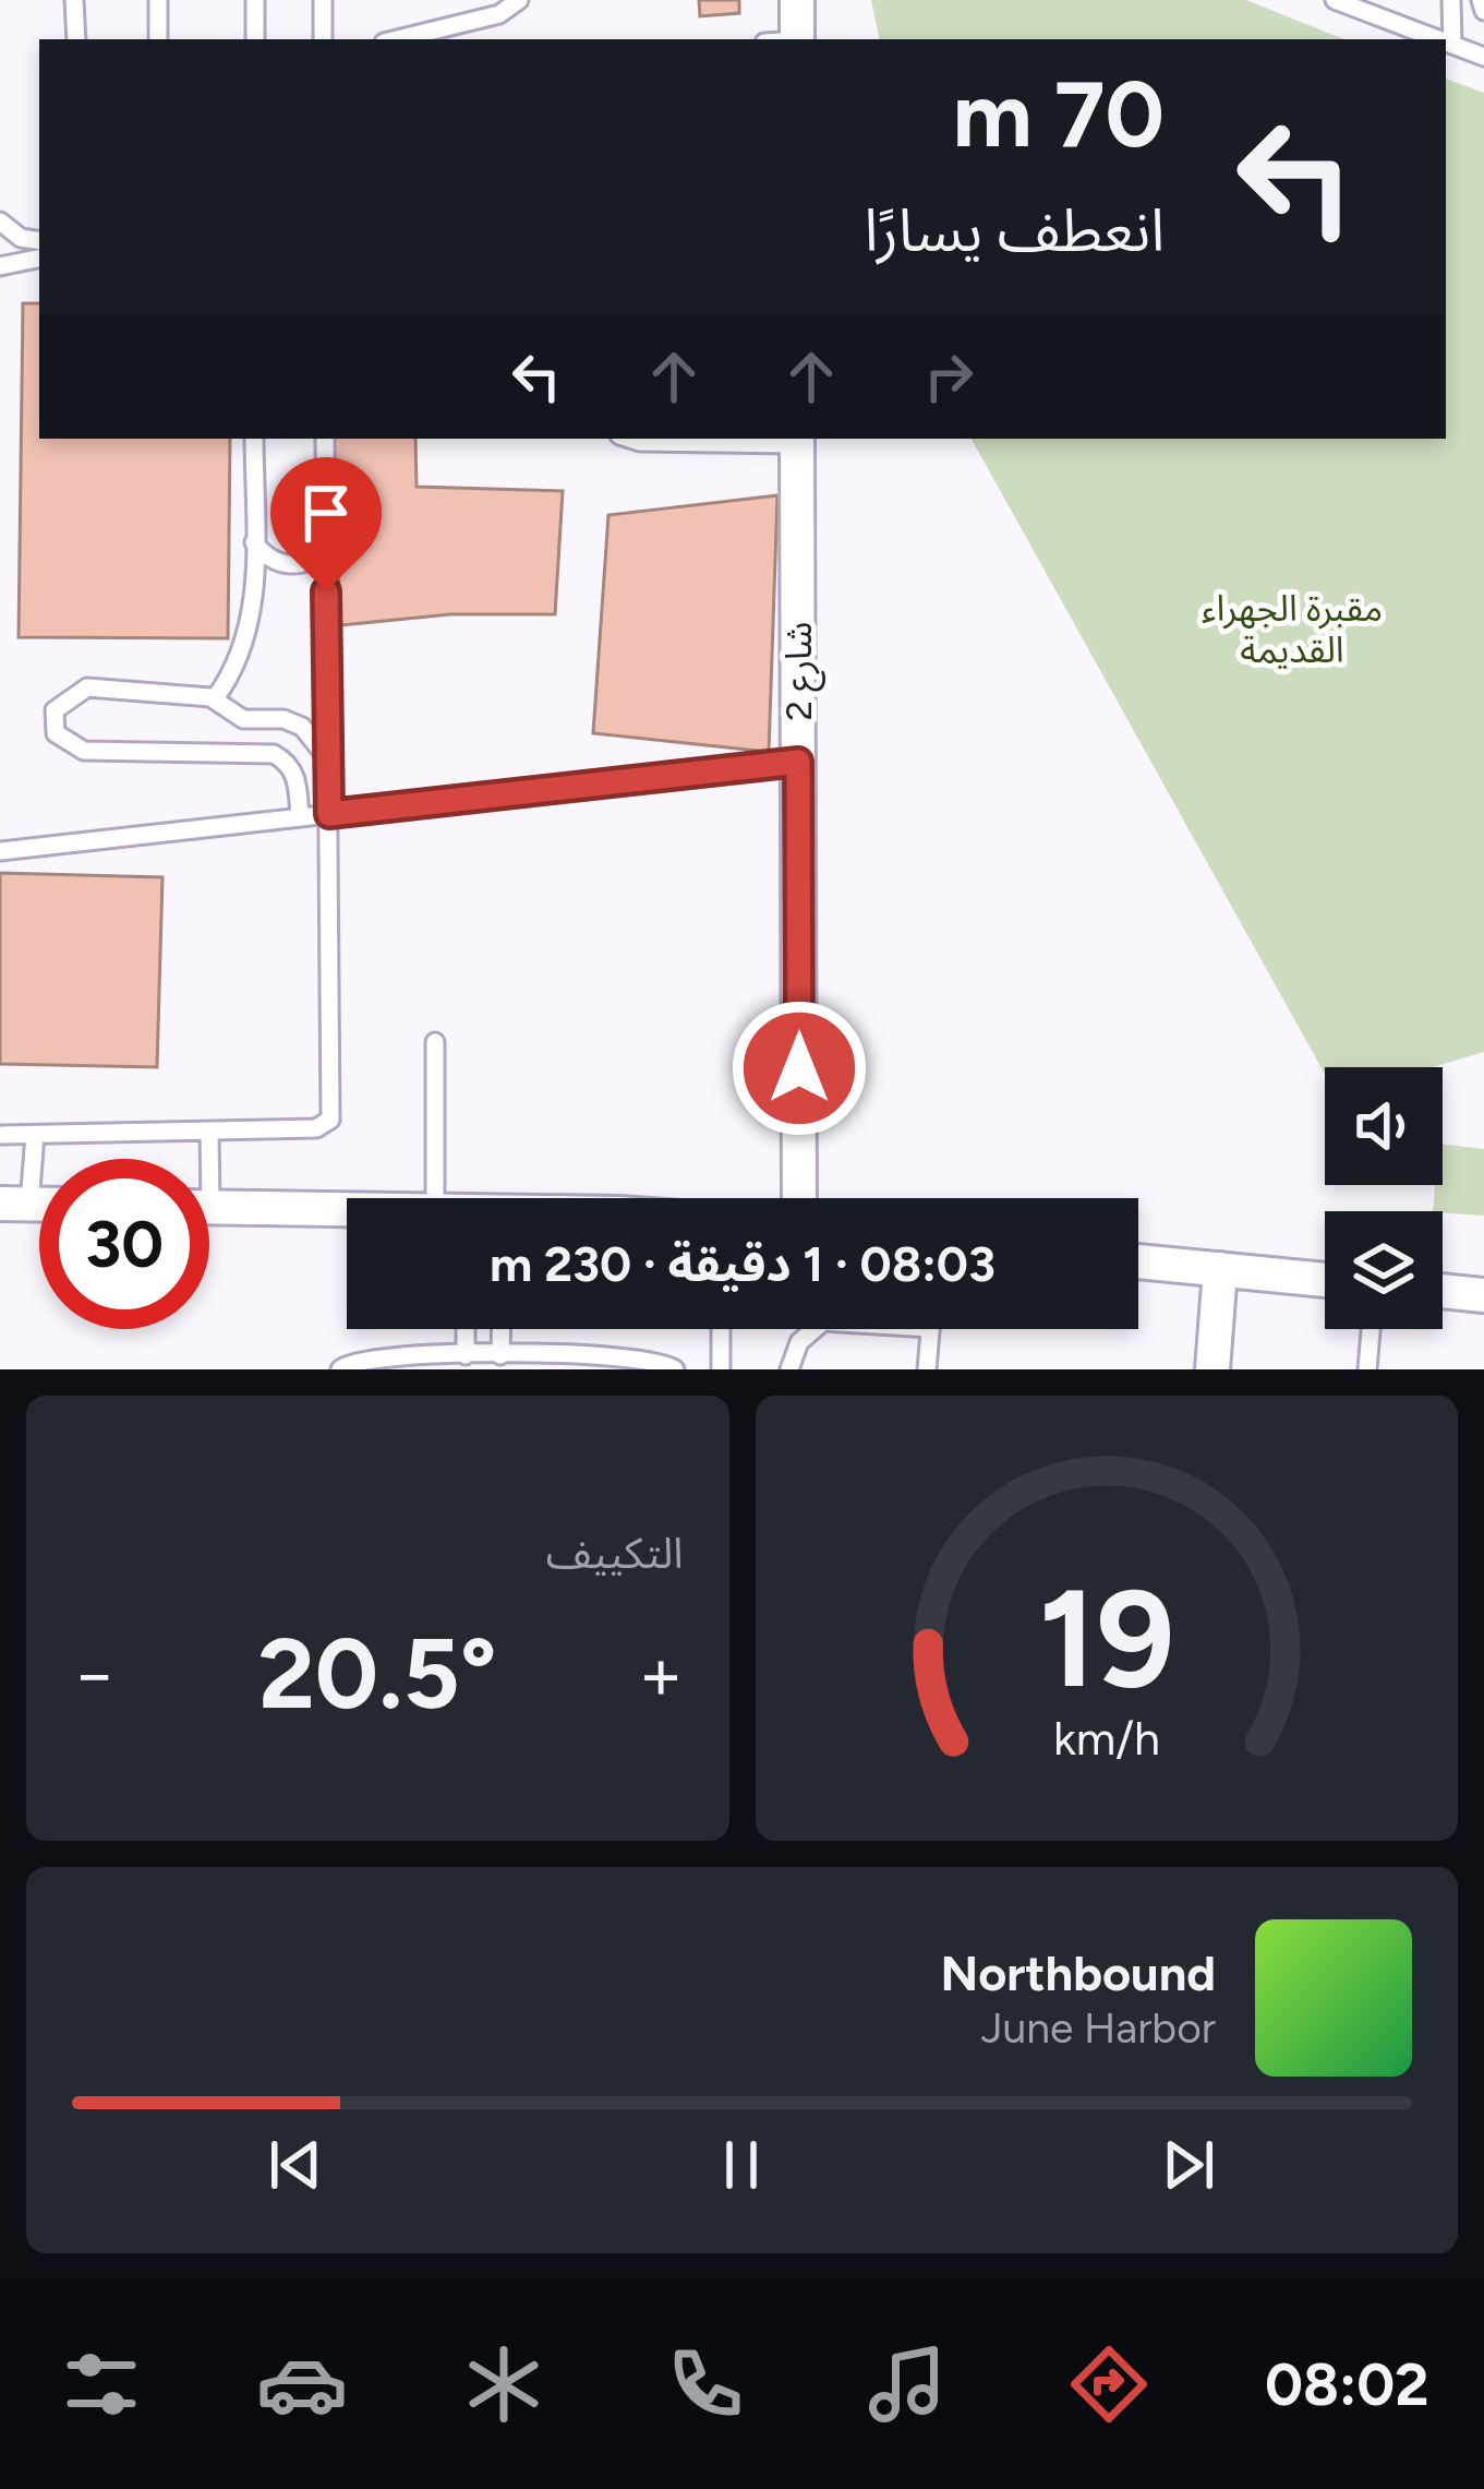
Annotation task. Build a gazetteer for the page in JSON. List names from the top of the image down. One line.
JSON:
{"streets":{"street":["شارع 2"]},"parks":["مقبرة الجهراء القديمة"],"page":{"turn":["70 m","انعطف يسارًا"],"limit":"30","trip":"08:03 · 1 دقيقة · 230 m","tile":"التكييف","heat":["−","20.5°","+"],"song":["Northbound","June Harbor"],"tabs":"08:02","gauge":["19","km/h"]}}
